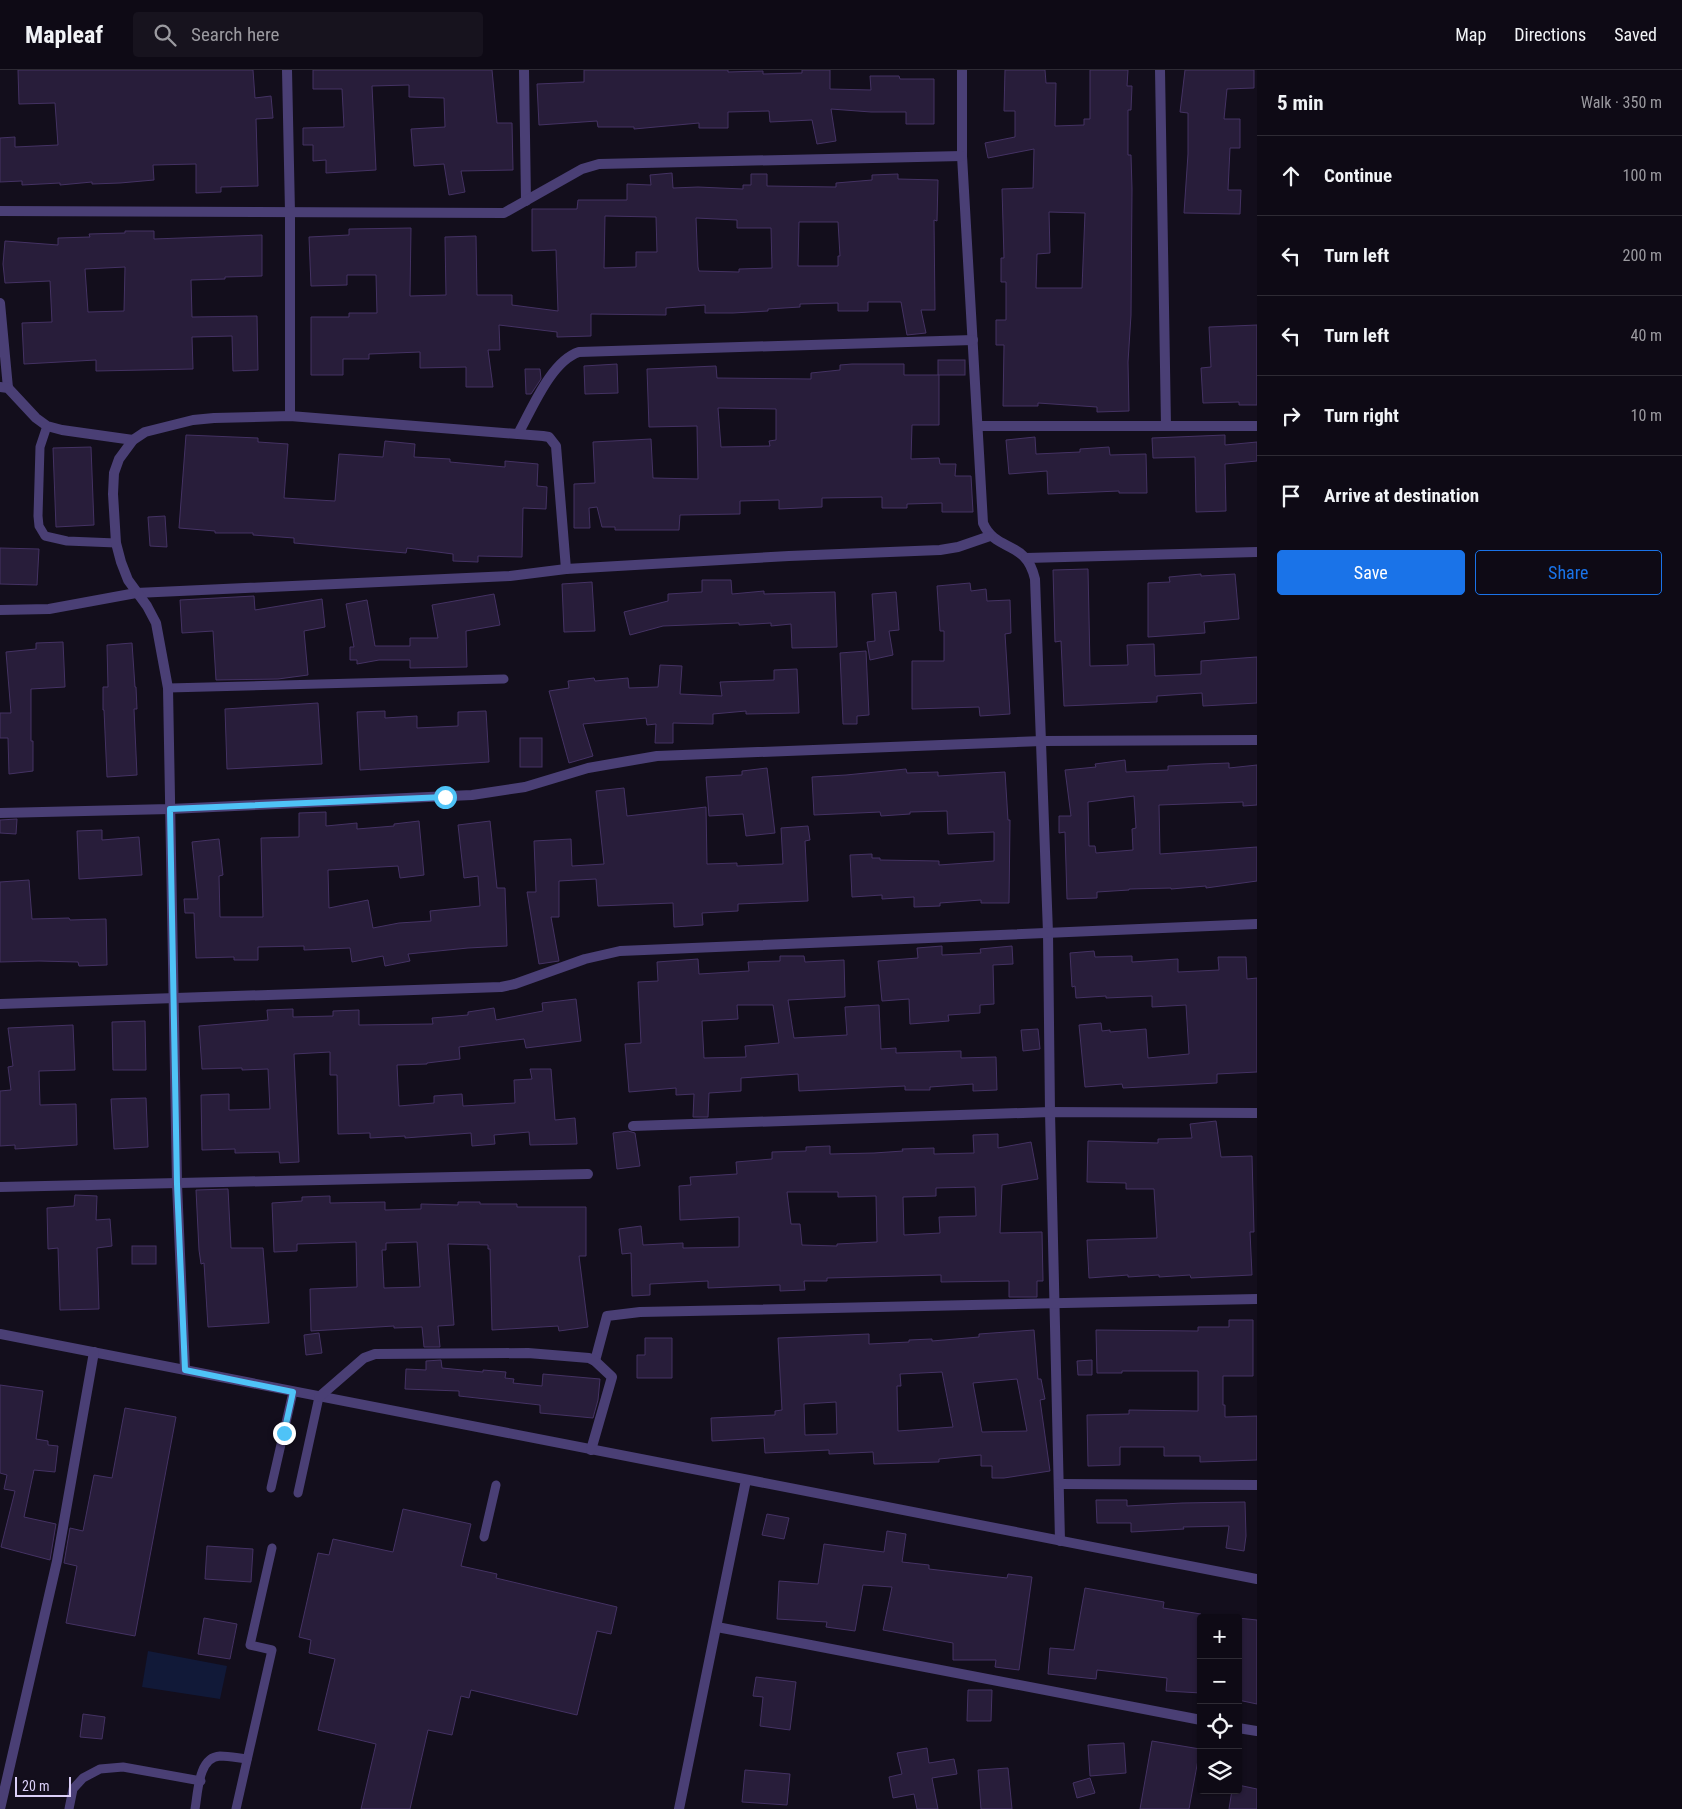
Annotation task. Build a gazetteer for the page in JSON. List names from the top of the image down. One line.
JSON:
{"scale_bar":"20 m","page":{"header":"Mapleaf","search":"Search here","nav":["Map","Directions","Saved"],"heading":["5 min","Walk · 350 m"],"list":[["Continue","100 m"],["Turn left","200 m"],["Turn left","40 m"],["Turn right","10 m"],"Arrive at destination"],"buttons":["Save","Share"],"map_buttons":["+","−"],"scale":"20 m"}}
